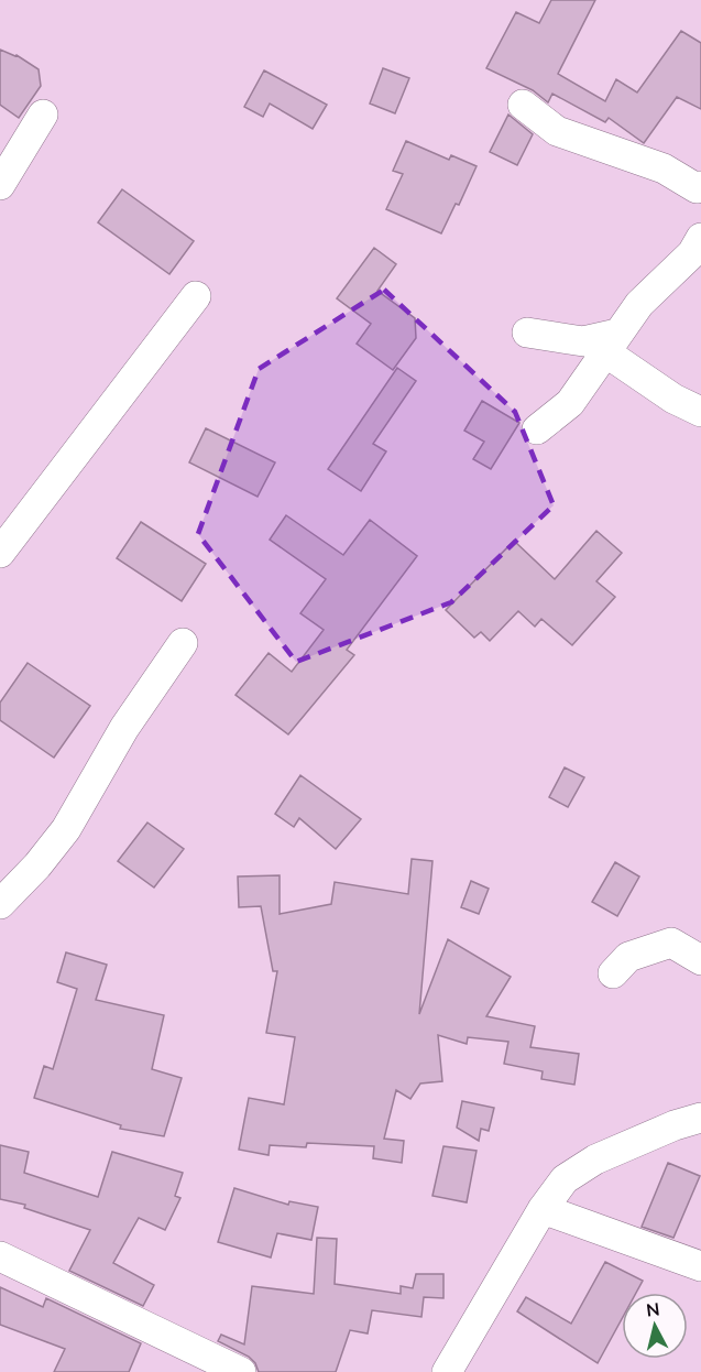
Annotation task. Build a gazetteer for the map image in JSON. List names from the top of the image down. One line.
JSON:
{"north":"top"}
